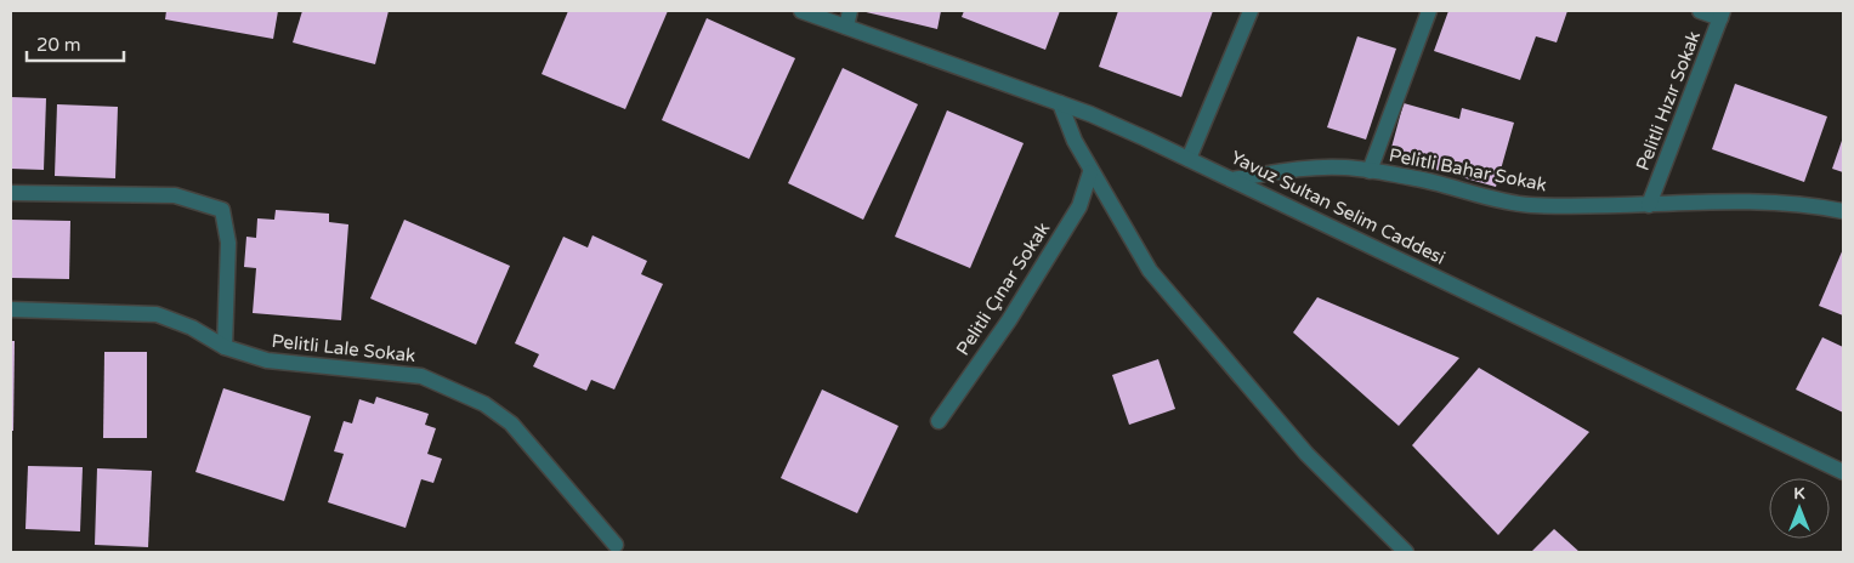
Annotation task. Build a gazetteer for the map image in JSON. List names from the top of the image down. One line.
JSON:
{"streets":{"street":["Pelitli Hızır Sokak","Pelitli Bahar Sokak","Yavuz Sultan Selim Caddesi","Pelitli Çınar Sokak","Pelitli Lale Sokak"]},"crossings":[["Pelitli Hızır Sokak","Pelitli Bahar Sokak"],["Pelitli Bahar Sokak","Yavuz Sultan Selim Caddesi"]],"scale_bar":"20 m","north":"top"}
